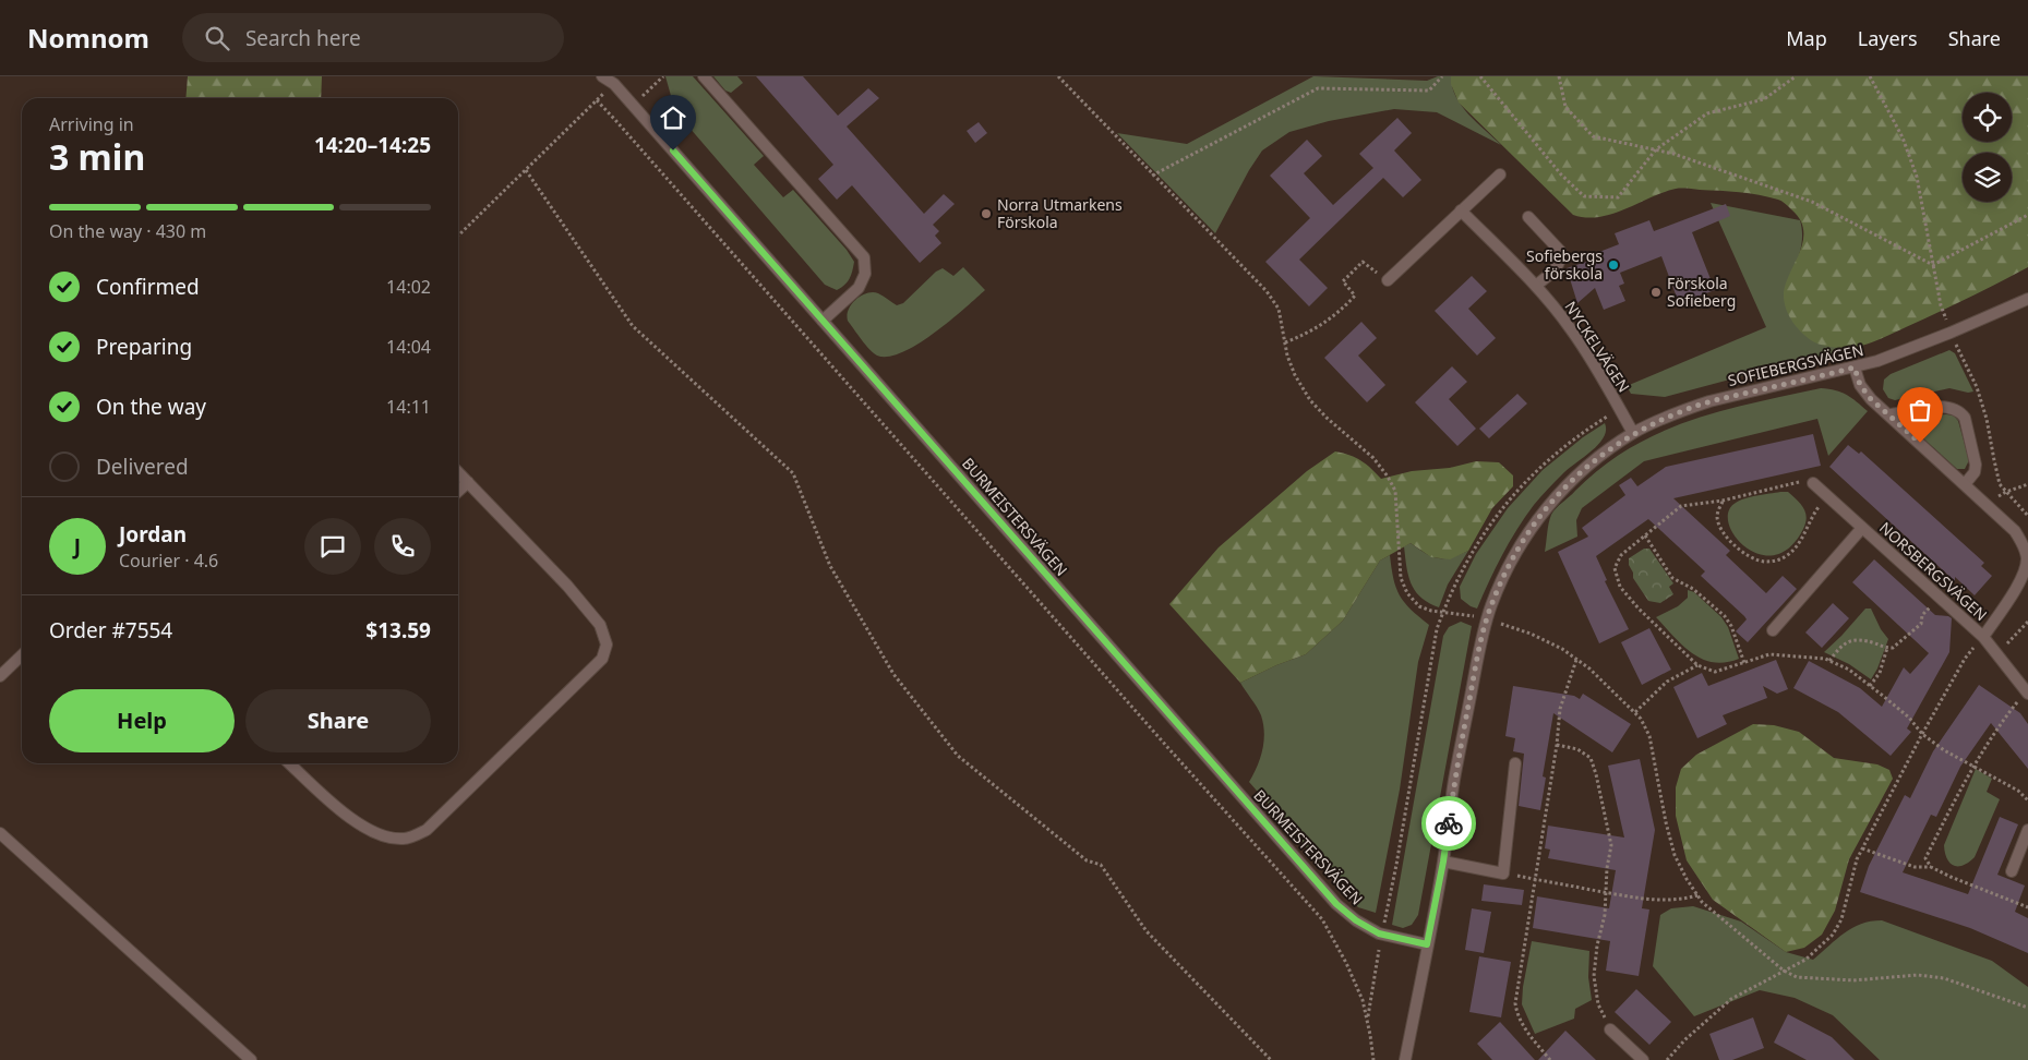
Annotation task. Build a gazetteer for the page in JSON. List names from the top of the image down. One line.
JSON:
{"streets":{"street":["NYCKELVÄGEN","SOFIEBERGSVÄGEN","BURMEISTERSVÄGEN","NORSBERGSVÄGEN"]},"crossings":[["NYCKELVÄGEN","SOFIEBERGSVÄGEN"],["SOFIEBERGSVÄGEN","BURMEISTERSVÄGEN"],["SOFIEBERGSVÄGEN","NORSBERGSVÄGEN"]],"places":["Norra Utmarkens Förskola","Sofiebergs förskola","Förskola Sofieberg"],"page":{"header":"Nomnom","search":"Search here","nav":["Map","Layers","Share"],"heading":["3 min","Arriving in","14:20–14:25"],"panel":["Jordan","Courier · 4.6","Order #7554","$13.59"],"bar":"On the way · 430 m","list":[["Confirmed","14:02"],["Preparing","14:04"],["On the way","14:11"],"Delivered"],"round":"J","buttons":["Help","Share"]}}
